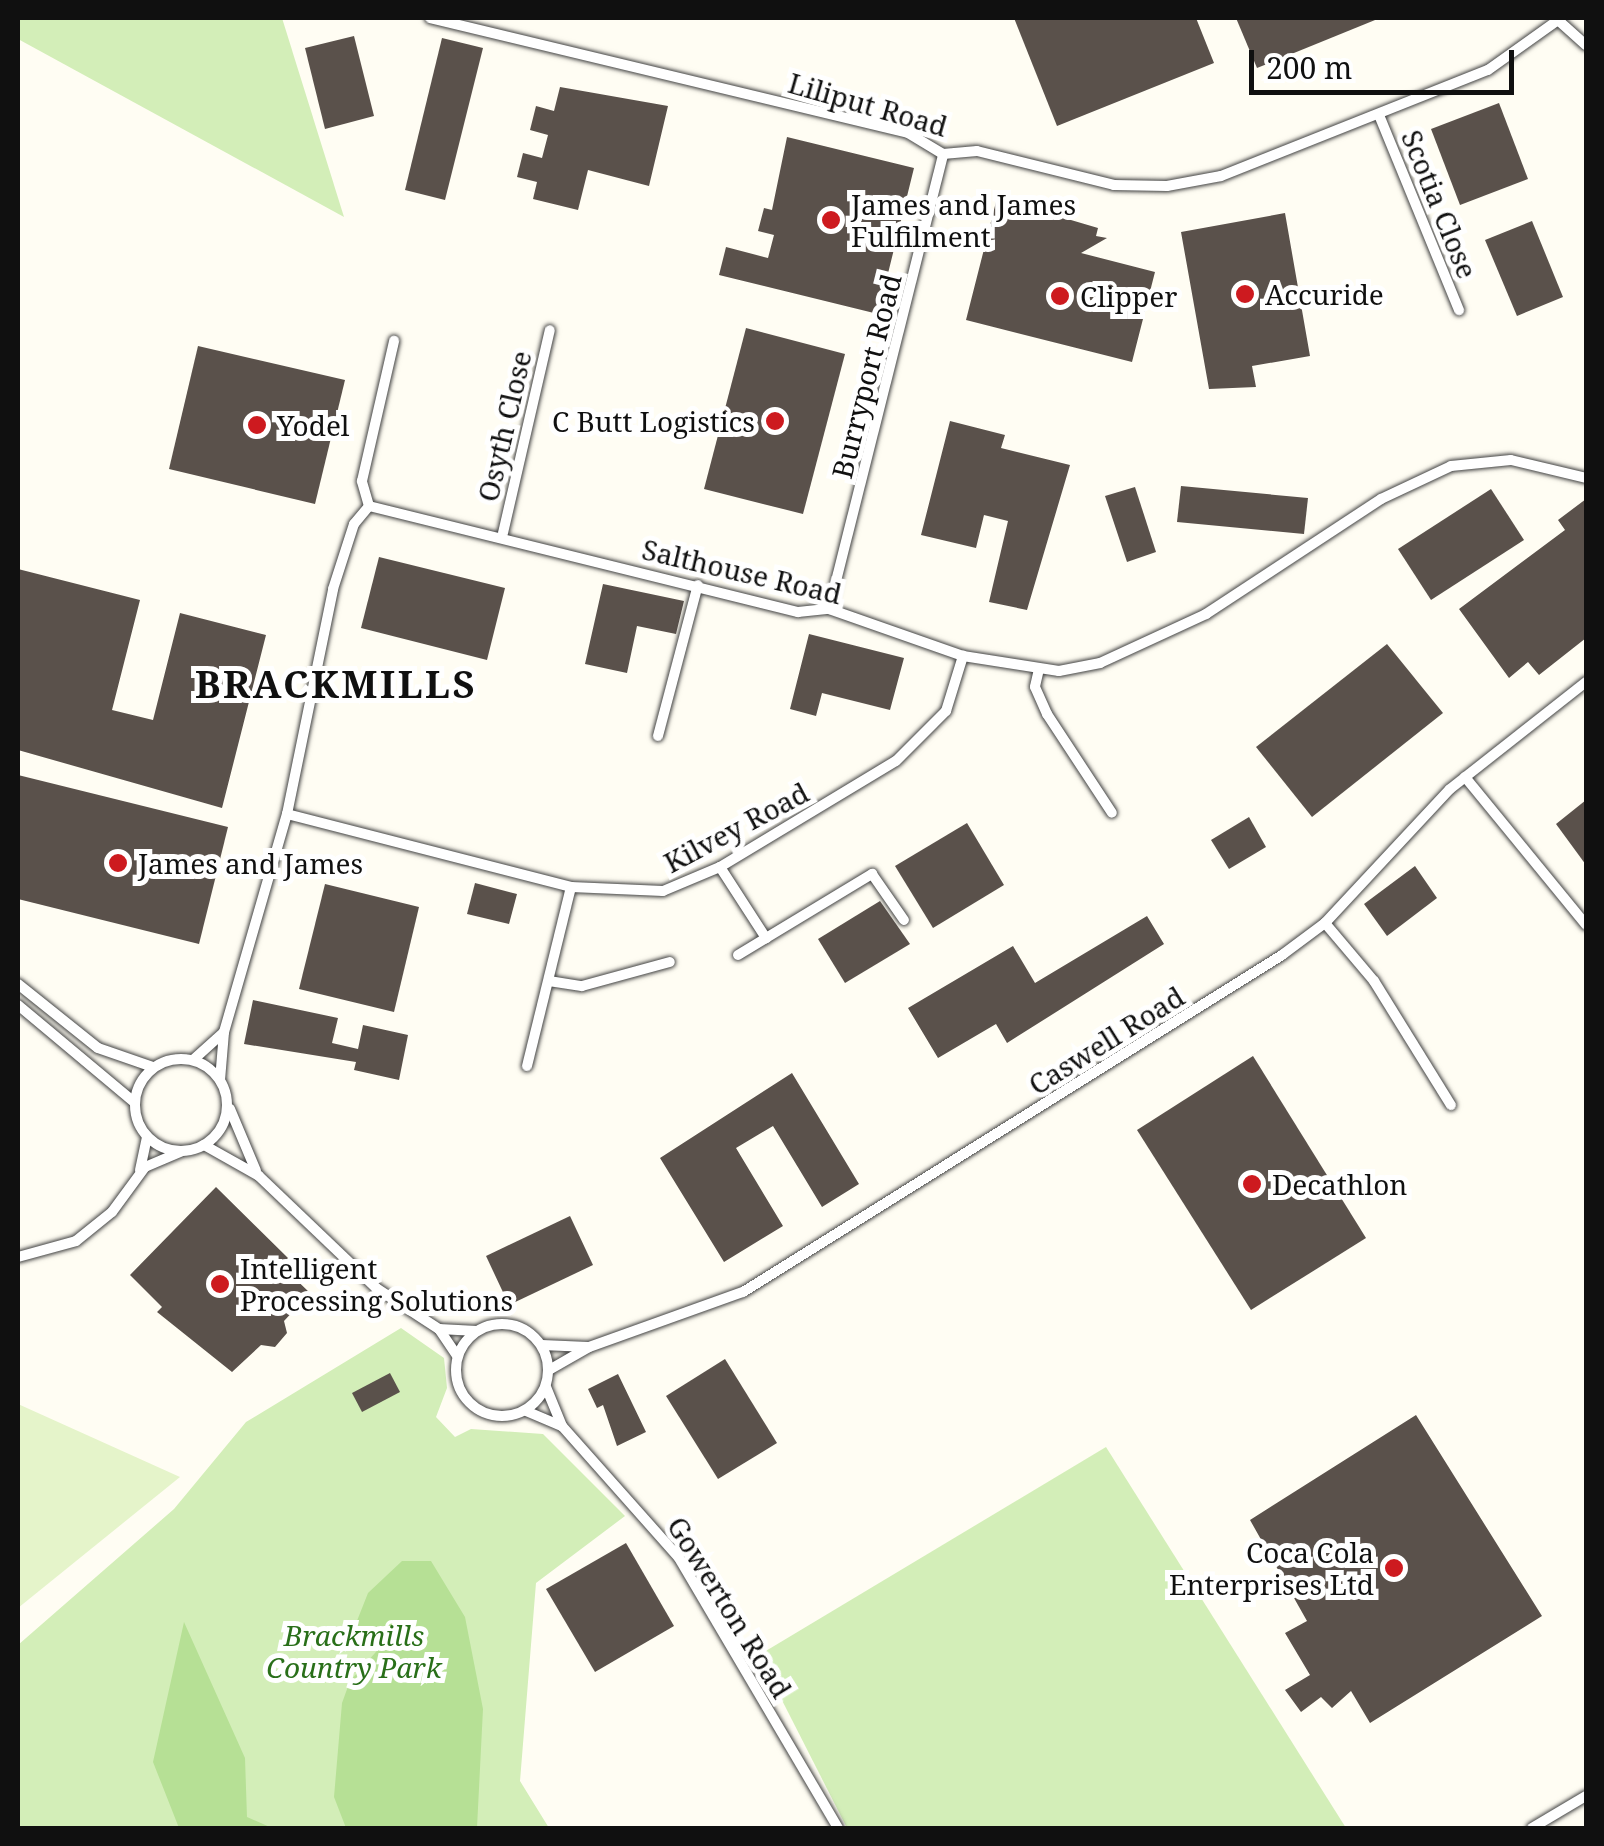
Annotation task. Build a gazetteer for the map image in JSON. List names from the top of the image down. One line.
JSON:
{"streets":{"street":["Liliput Road","Scotia Close","Burryport Road","Osyth Close","Salthouse Road","Kilvey Road","Caswell Road","Gowerton Road"]},"crossings":[["Liliput Road","Scotia Close"],["Liliput Road","Burryport Road"],["Burryport Road","Salthouse Road"],["Osyth Close","Salthouse Road"],["Salthouse Road","Kilvey Road"],["Caswell Road","Gowerton Road"]],"districts":["BRACKMILLS"],"parks":["Brackmills Country Park"],"places":["James and James Fulfilment","Accuride","Clipper","C Butt Logistics","Yodel","James and James","Decathlon","Intelligent Processing Solutions","Coca Cola Enterprises Ltd"],"scale_bar":"200 m"}
